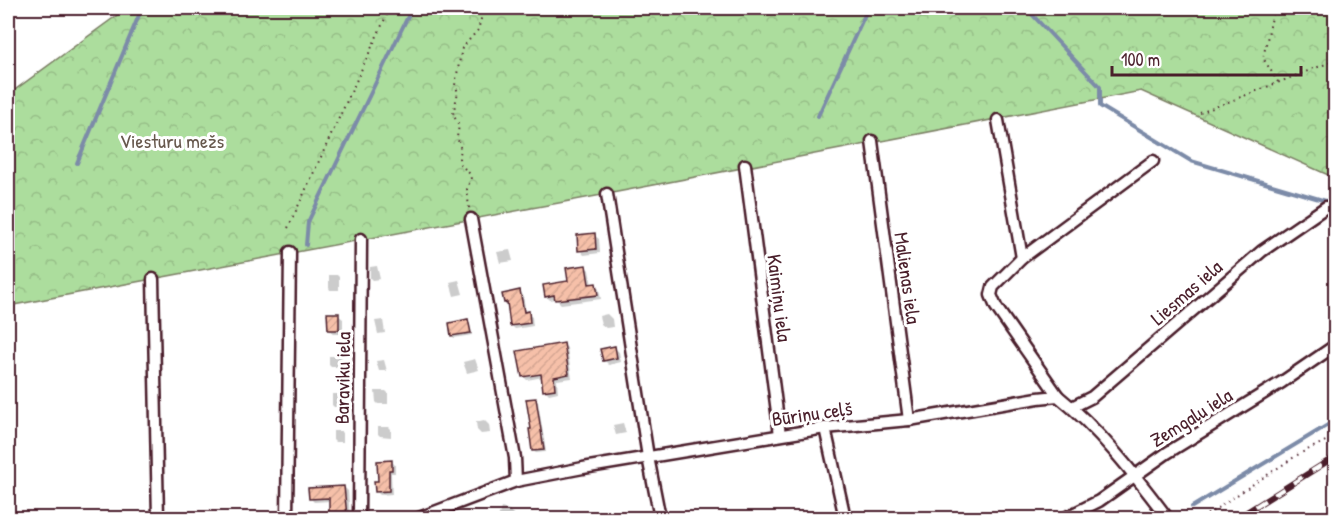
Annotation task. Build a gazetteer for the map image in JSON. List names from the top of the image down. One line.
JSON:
{"streets":{"street":["Malienas iela","Liesmas iela","Kaimiņu iela","Baraviku iela","Būriņu ceļš","Zemgaļu iela"]},"crossings":[["Malienas iela","Būriņu ceļš"],["Kaimiņu iela","Būriņu ceļš"]],"parks":["Viesturu mežs"],"scale_bar":"100 m"}
